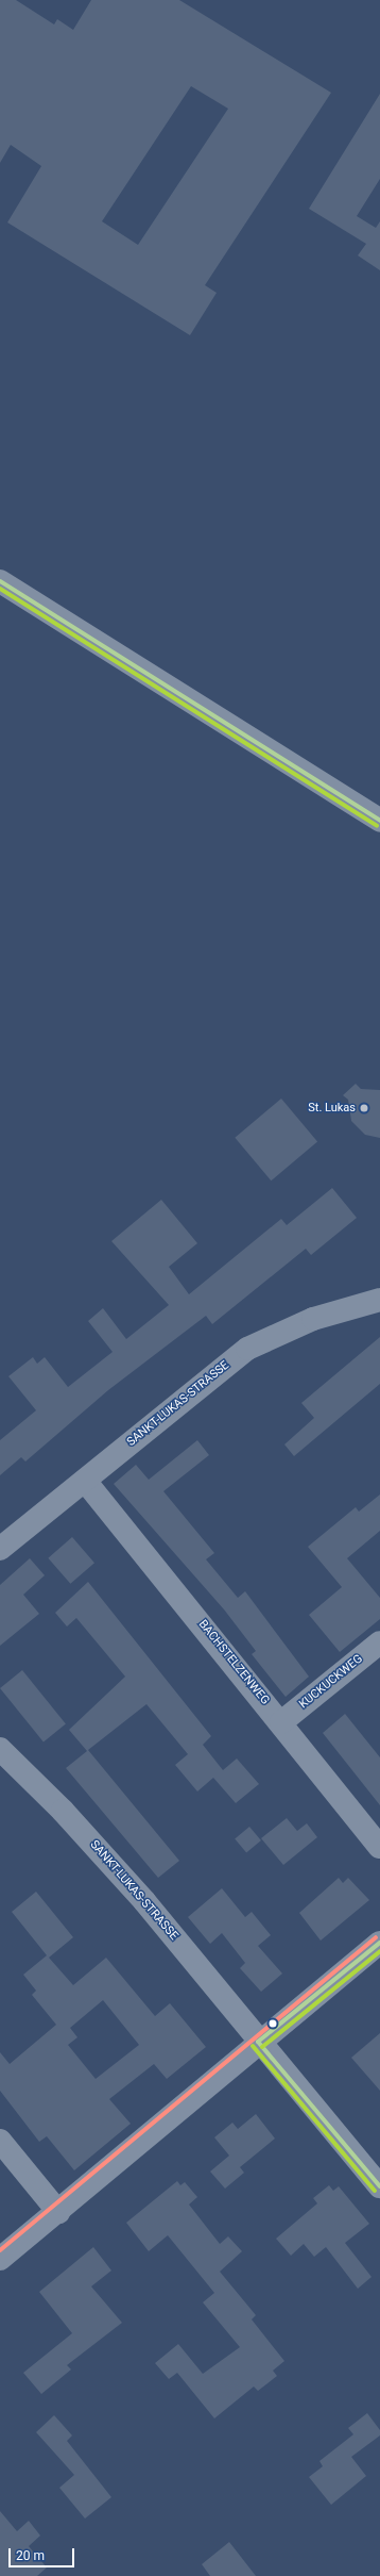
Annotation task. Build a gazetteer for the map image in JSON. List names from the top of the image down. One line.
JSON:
{"streets":{"street":["SANKT-LUKAS-STRASSE","BACHSTELZENWEG","KUCKUCKWEG"]},"crossings":[["SANKT-LUKAS-STRASSE","BACHSTELZENWEG"],["BACHSTELZENWEG","KUCKUCKWEG"]],"places":["St. Lukas"],"scale_bar":"20 m"}
